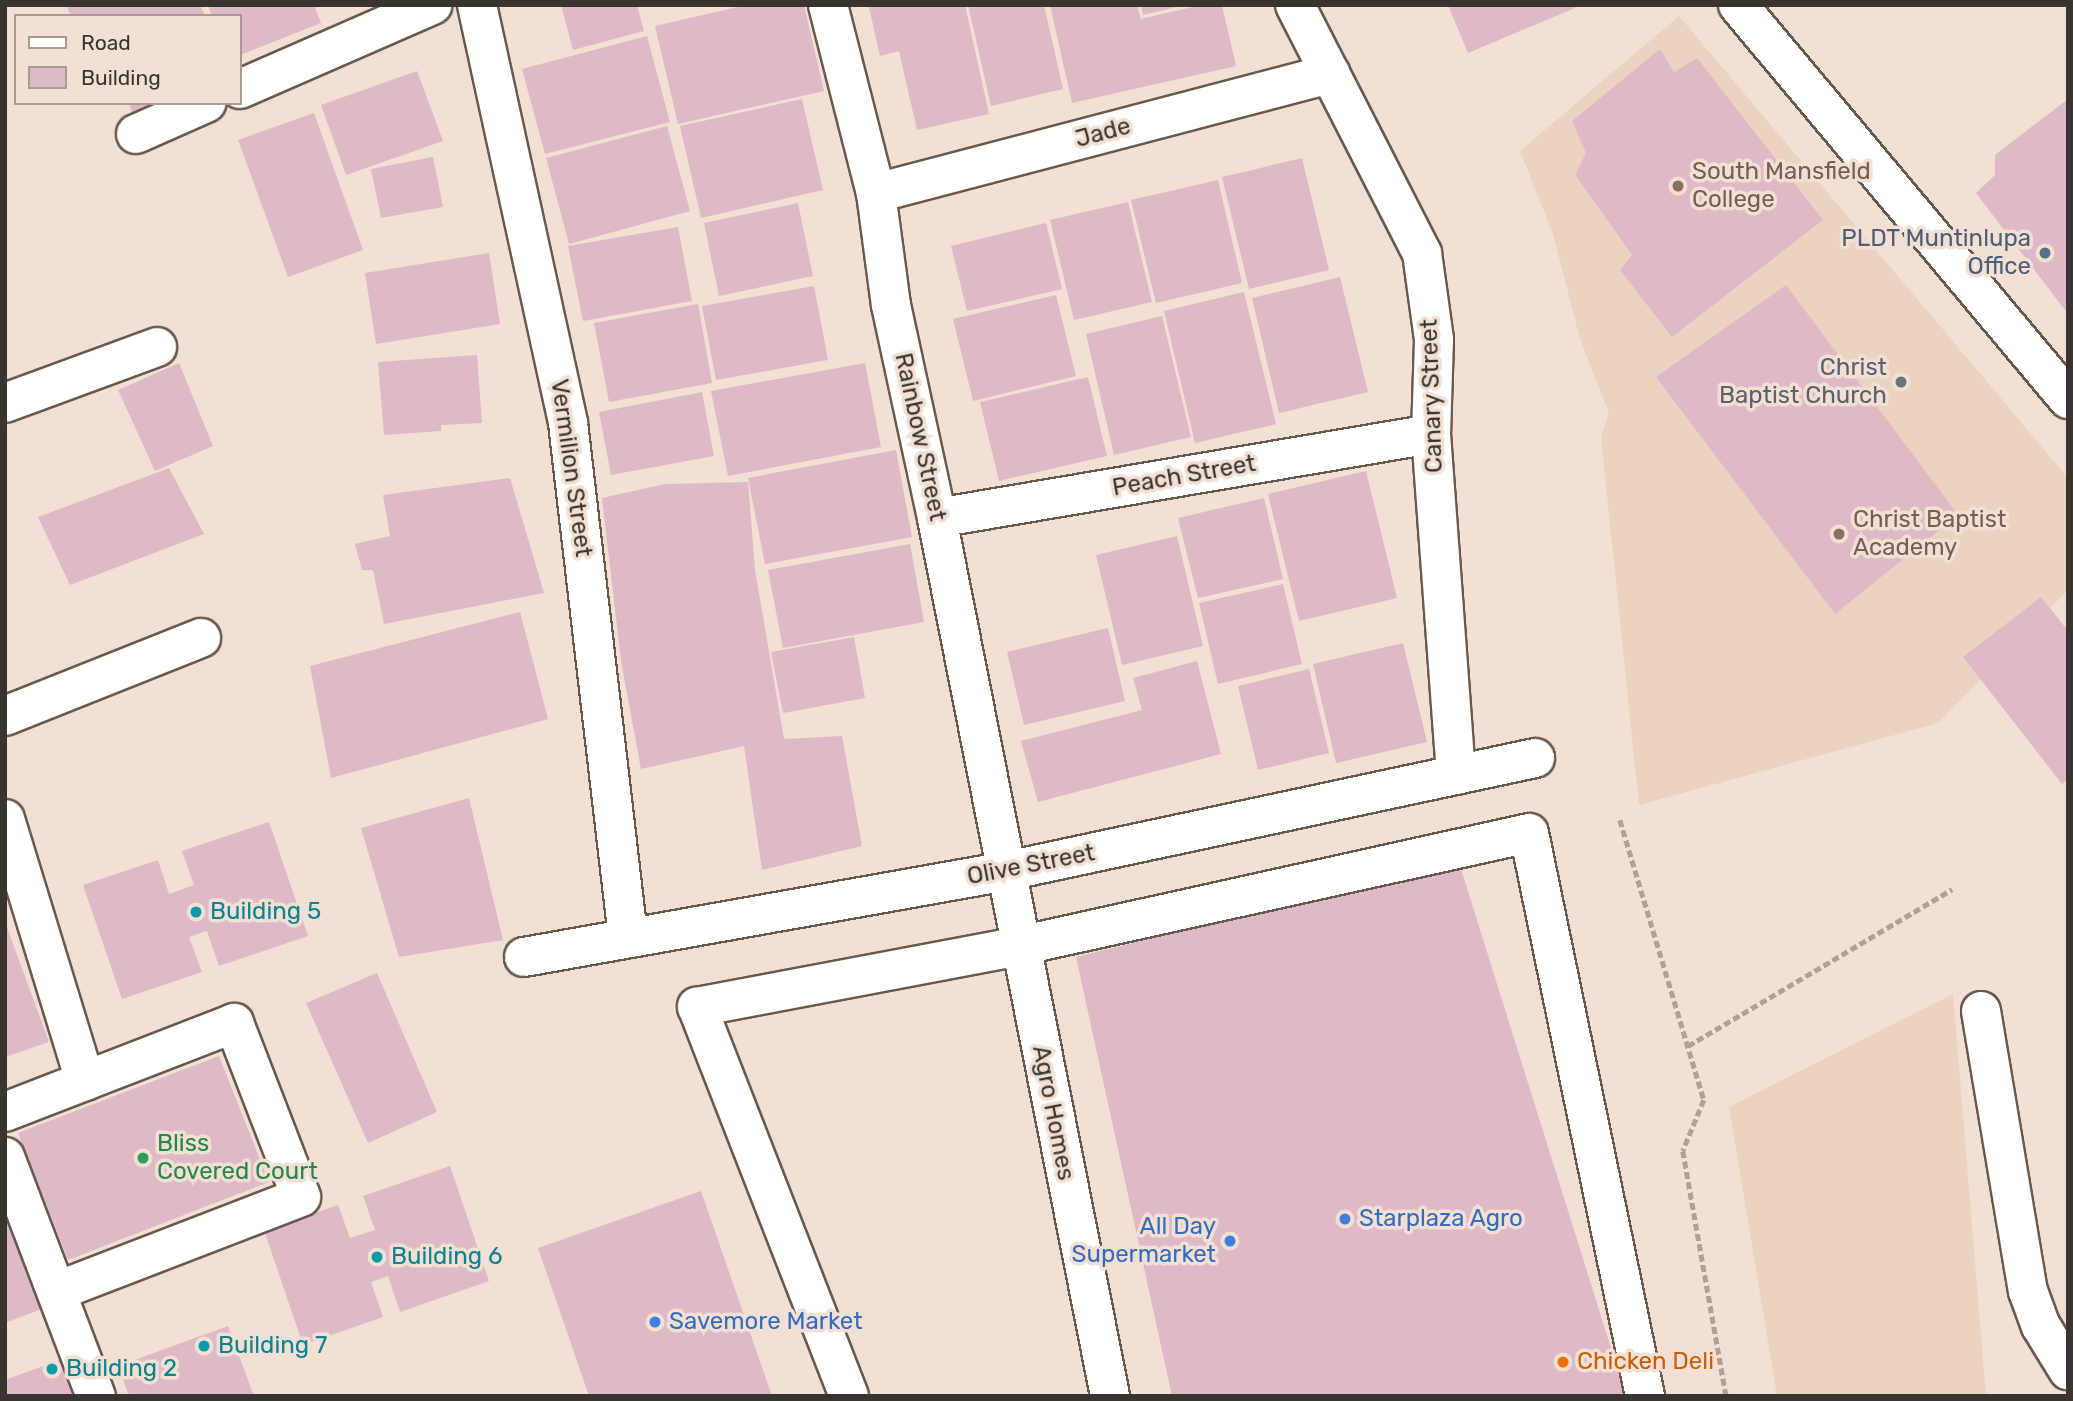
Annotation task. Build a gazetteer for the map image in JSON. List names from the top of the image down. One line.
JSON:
{"streets":{"street":["Jade","Canary Street","Rainbow Street","Vermilion Street","Peach Street","Olive Street","Agro Homes"]},"crossings":[["Jade","Canary Street"],["Jade","Rainbow Street"],["Canary Street","Peach Street"],["Canary Street","Olive Street"],["Rainbow Street","Peach Street"],["Rainbow Street","Olive Street"],["Rainbow Street","Agro Homes"],["Vermilion Street","Olive Street"],["Olive Street","Agro Homes"]],"places":["South Mansfield College","PLDT Muntinlupa Office","Christ Baptist Church","Christ Baptist Academy","Building 5","Bliss Covered Court","Starplaza Agro","All Day Supermarket","Building 6","Savemore Market","Building 7","Chicken Deli","Building 2"],"legend":["Road","Building"]}
